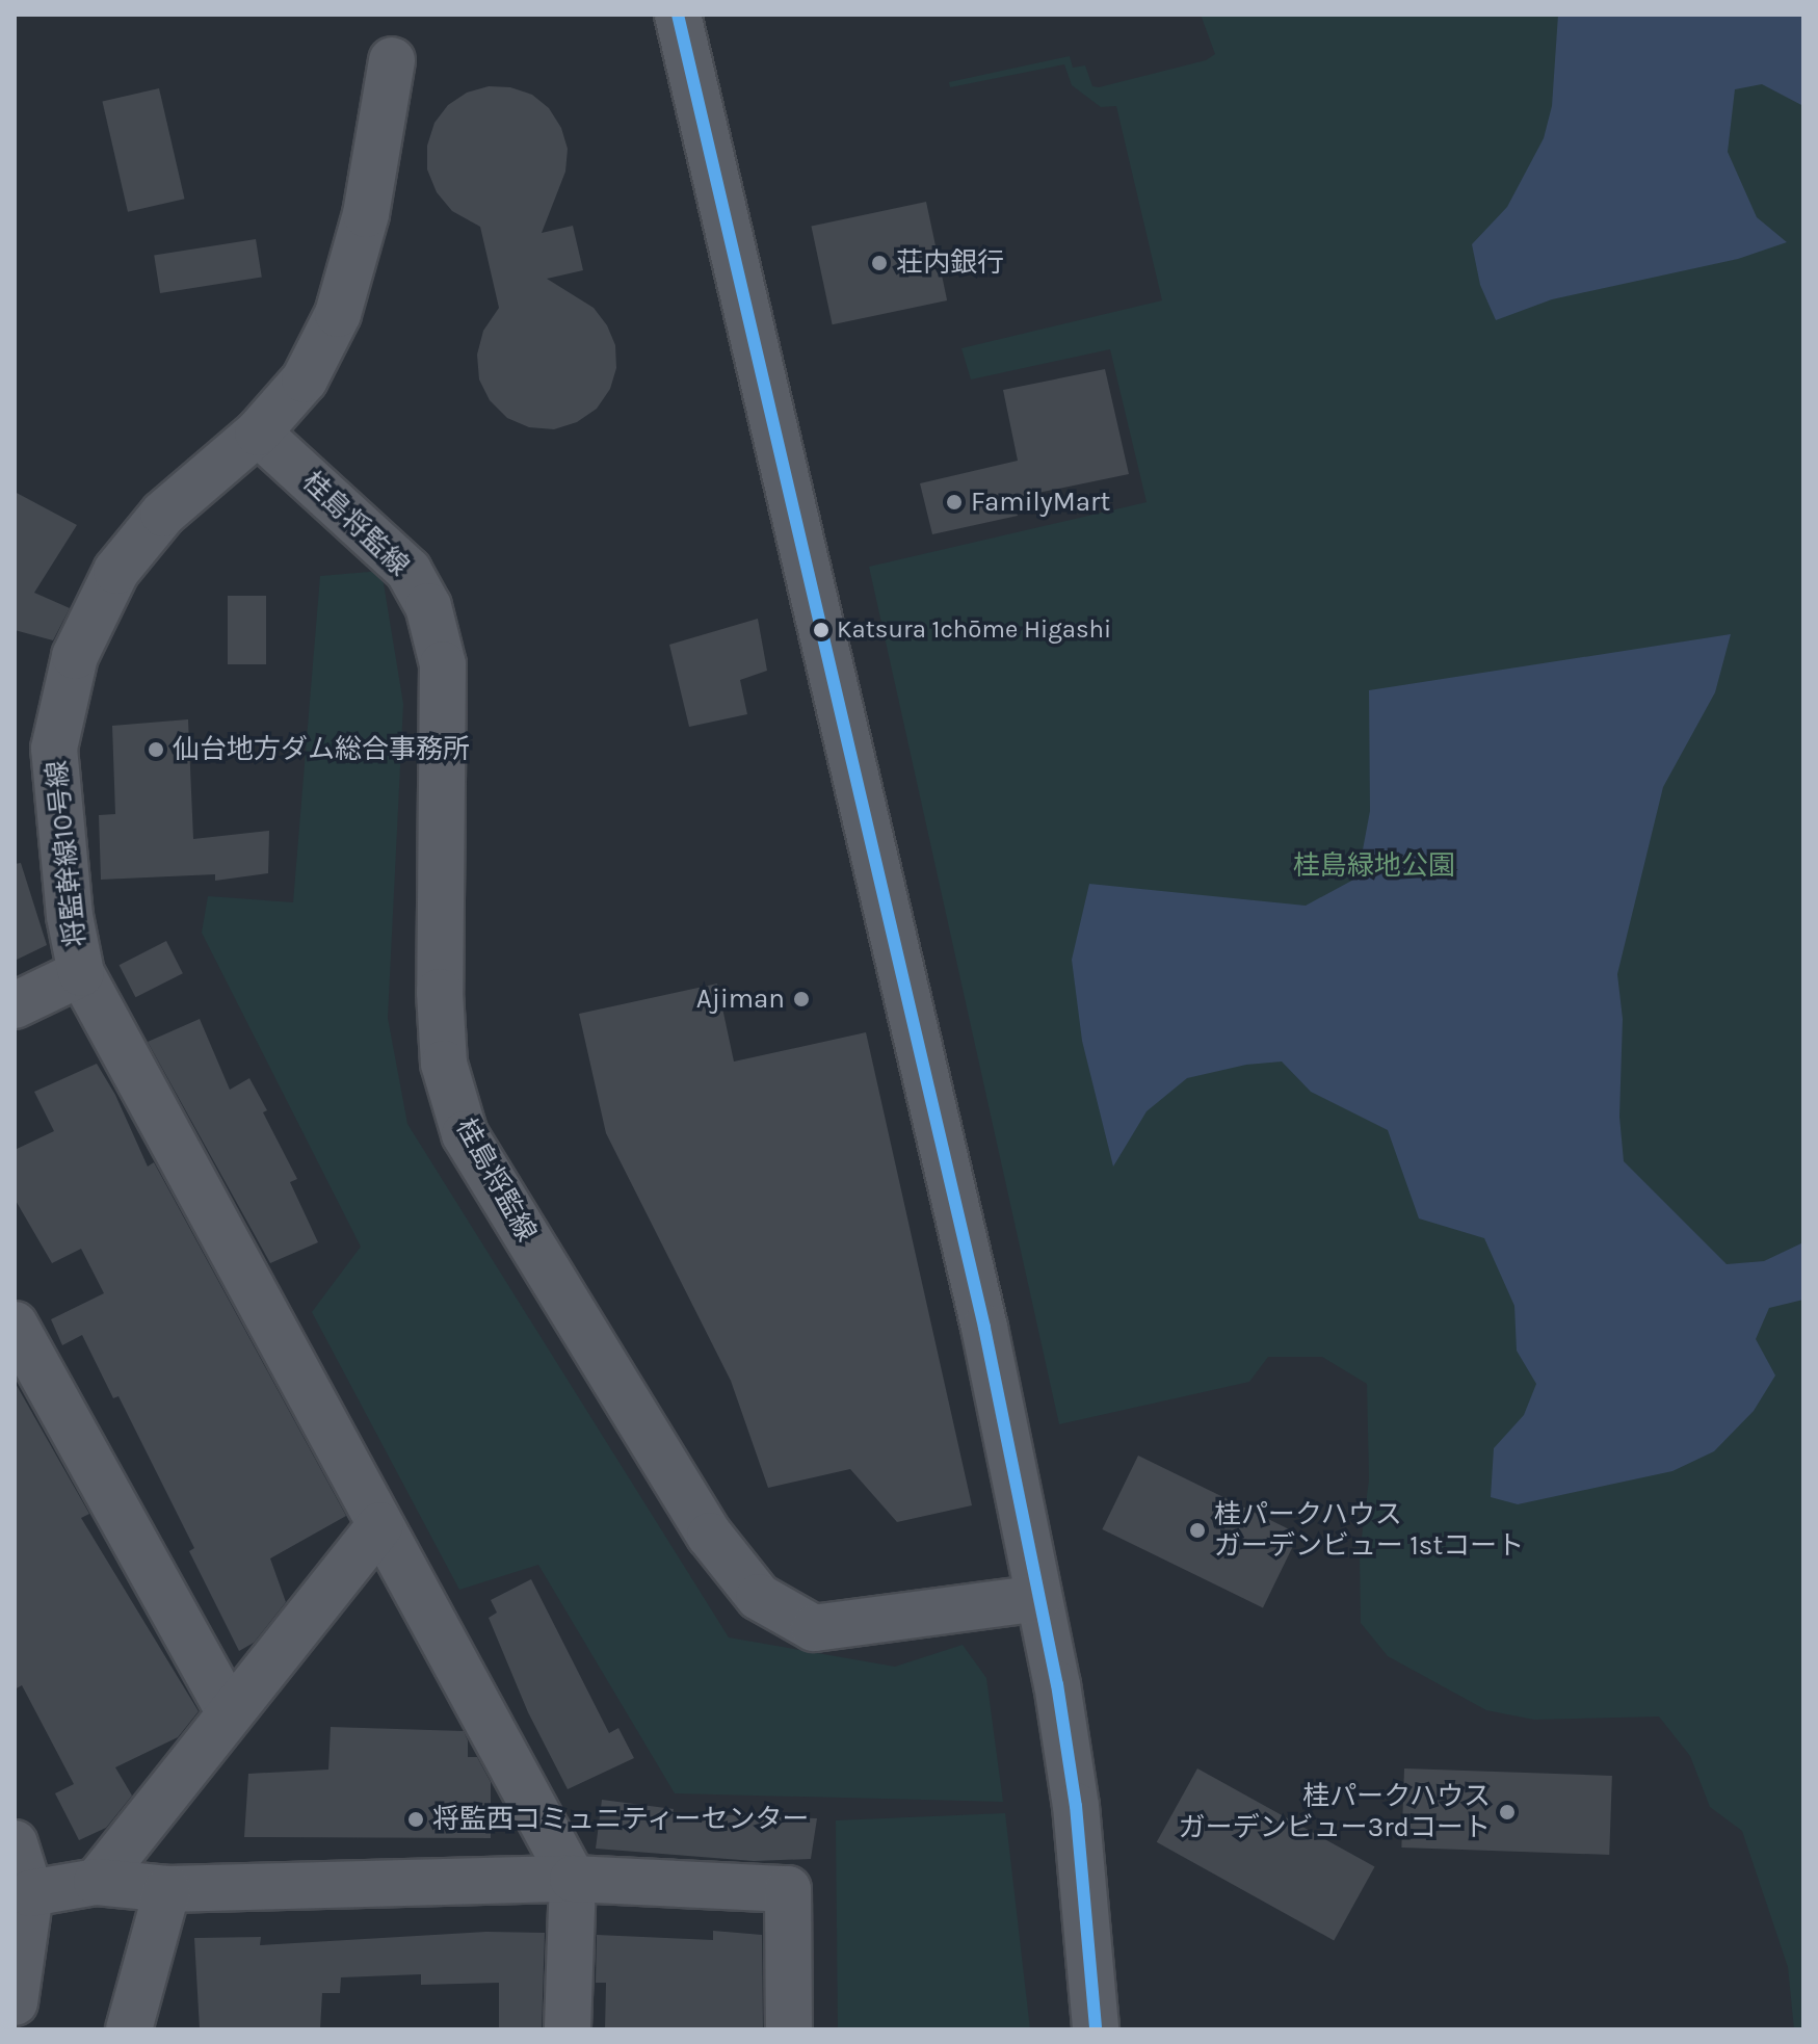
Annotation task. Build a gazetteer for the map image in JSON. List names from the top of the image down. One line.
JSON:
{"streets":{"street":["桂島将監線","将監幹線10号線"]},"crossings":[["桂島将監線","将監幹線10号線"]],"parks":["桂島緑地公園"],"places":["荘内銀行","FamilyMart","Katsura 1chōme Higashi","仙台地方ダム総合事務所","Ajiman","桂パークハウス ガーデンビュー 1stコート","桂パークハウス ガーデンビュー3rdコート","将監西コミュニティーセンター"]}
